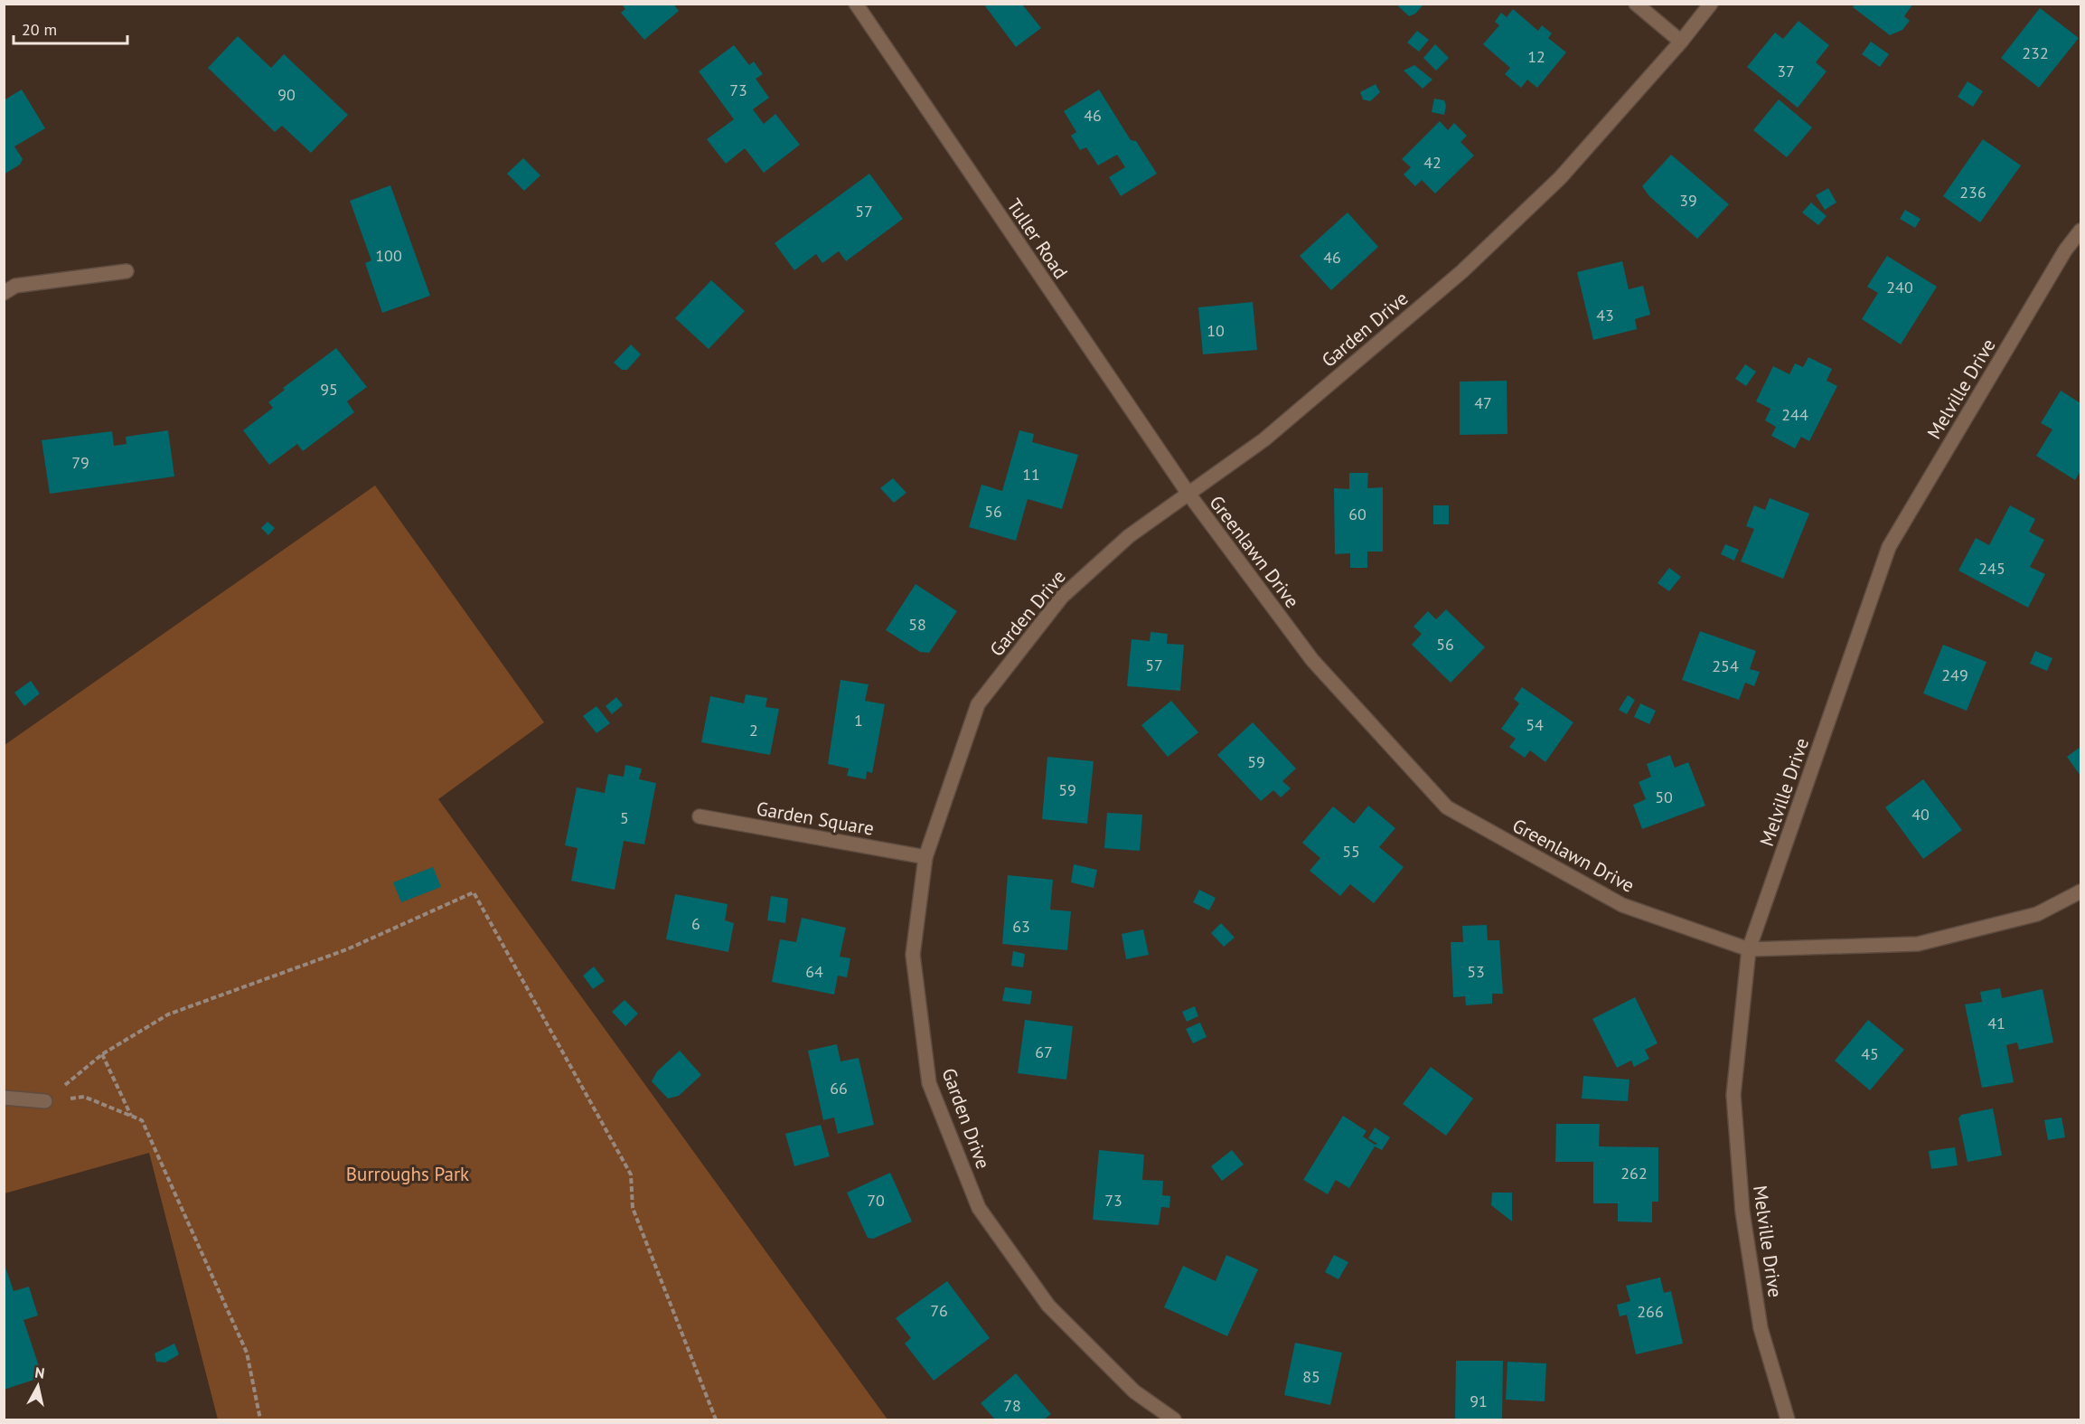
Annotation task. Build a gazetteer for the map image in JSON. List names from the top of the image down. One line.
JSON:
{"streets":{"street":["Tuller Road","Garden Drive","Melville Drive","Greenlawn Drive","Garden Square"]},"crossings":[["Tuller Road","Garden Drive"],["Tuller Road","Greenlawn Drive"],["Garden Drive","Greenlawn Drive"],["Garden Drive","Garden Square"],["Melville Drive","Greenlawn Drive"]],"parks":["Burroughs Park"],"house_numbers":["232","12","37","73","90","46","42","236","39","57","100","46","240","43","10","95","47","244","79","11","56","60","245","58","56","57","254","249","1","54","2","59","59","50","40","5","55","6","63","64","53","41","67","45","66","262","70","73","76","266","85","91","78"],"scale_bar":"20 m","north":"top"}
